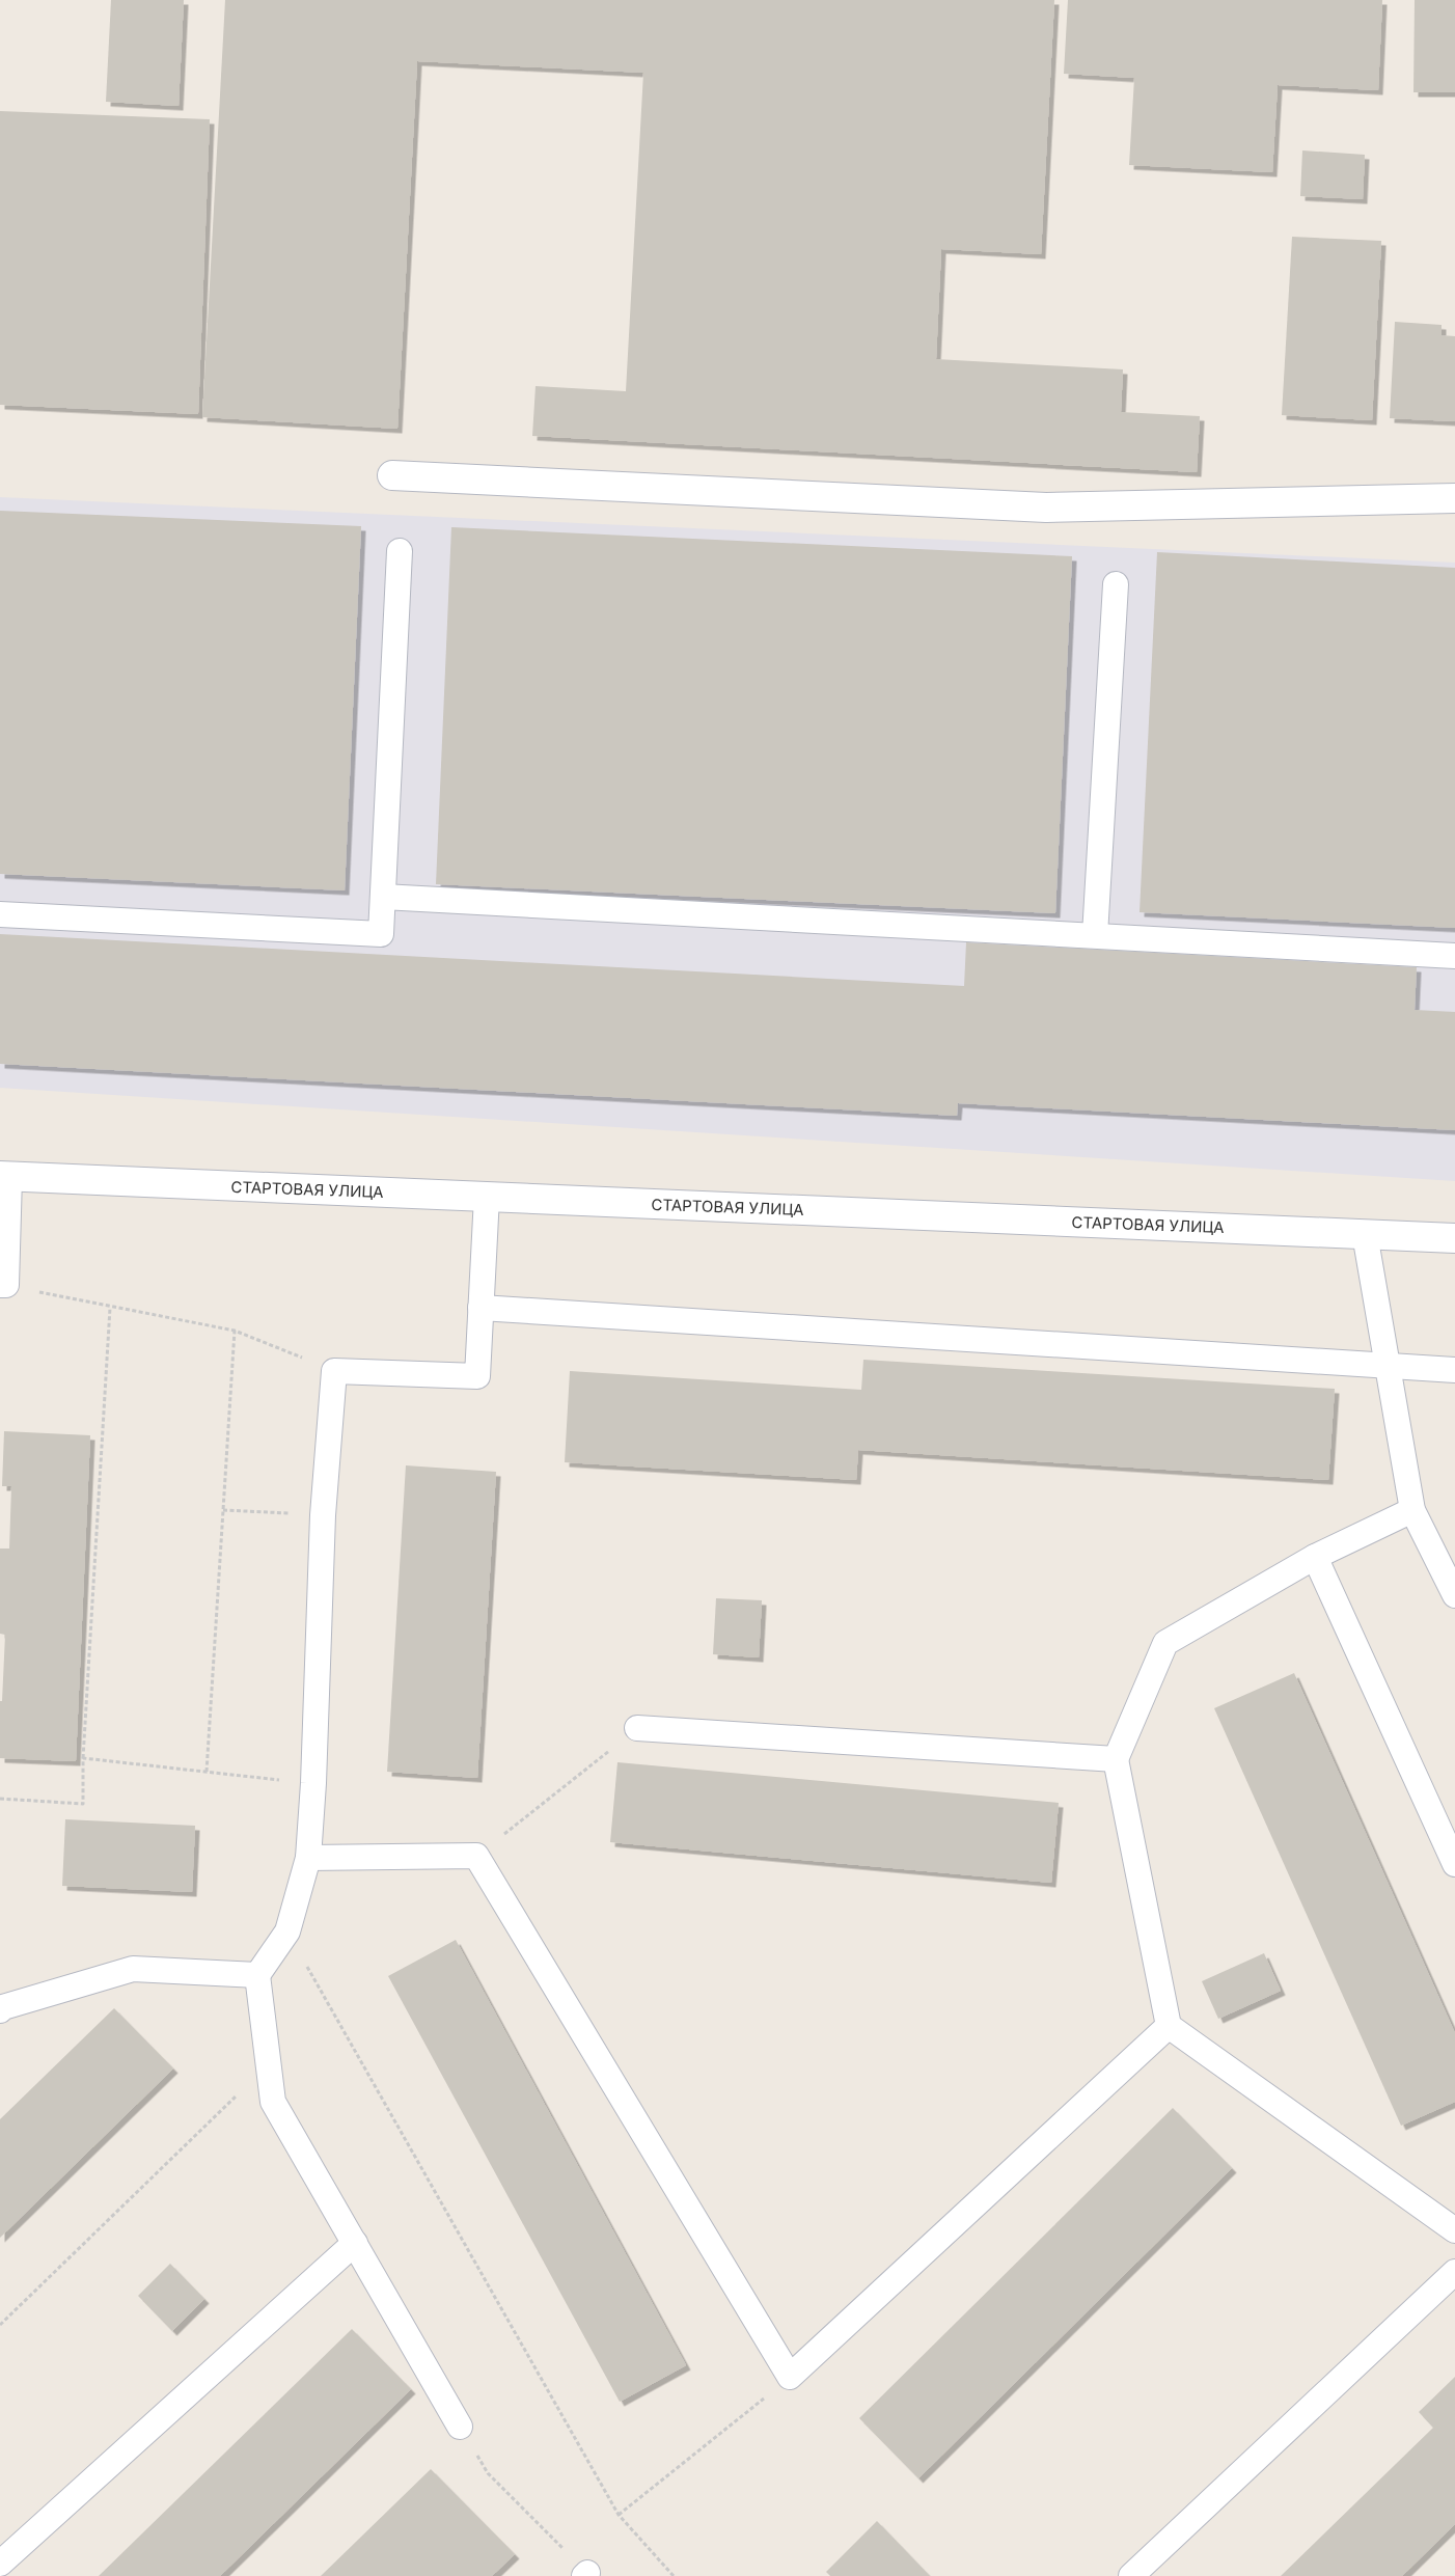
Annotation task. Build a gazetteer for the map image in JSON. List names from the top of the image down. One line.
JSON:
{"streets":{"street":["СТАРТОВАЯ УЛИЦА"]}}
